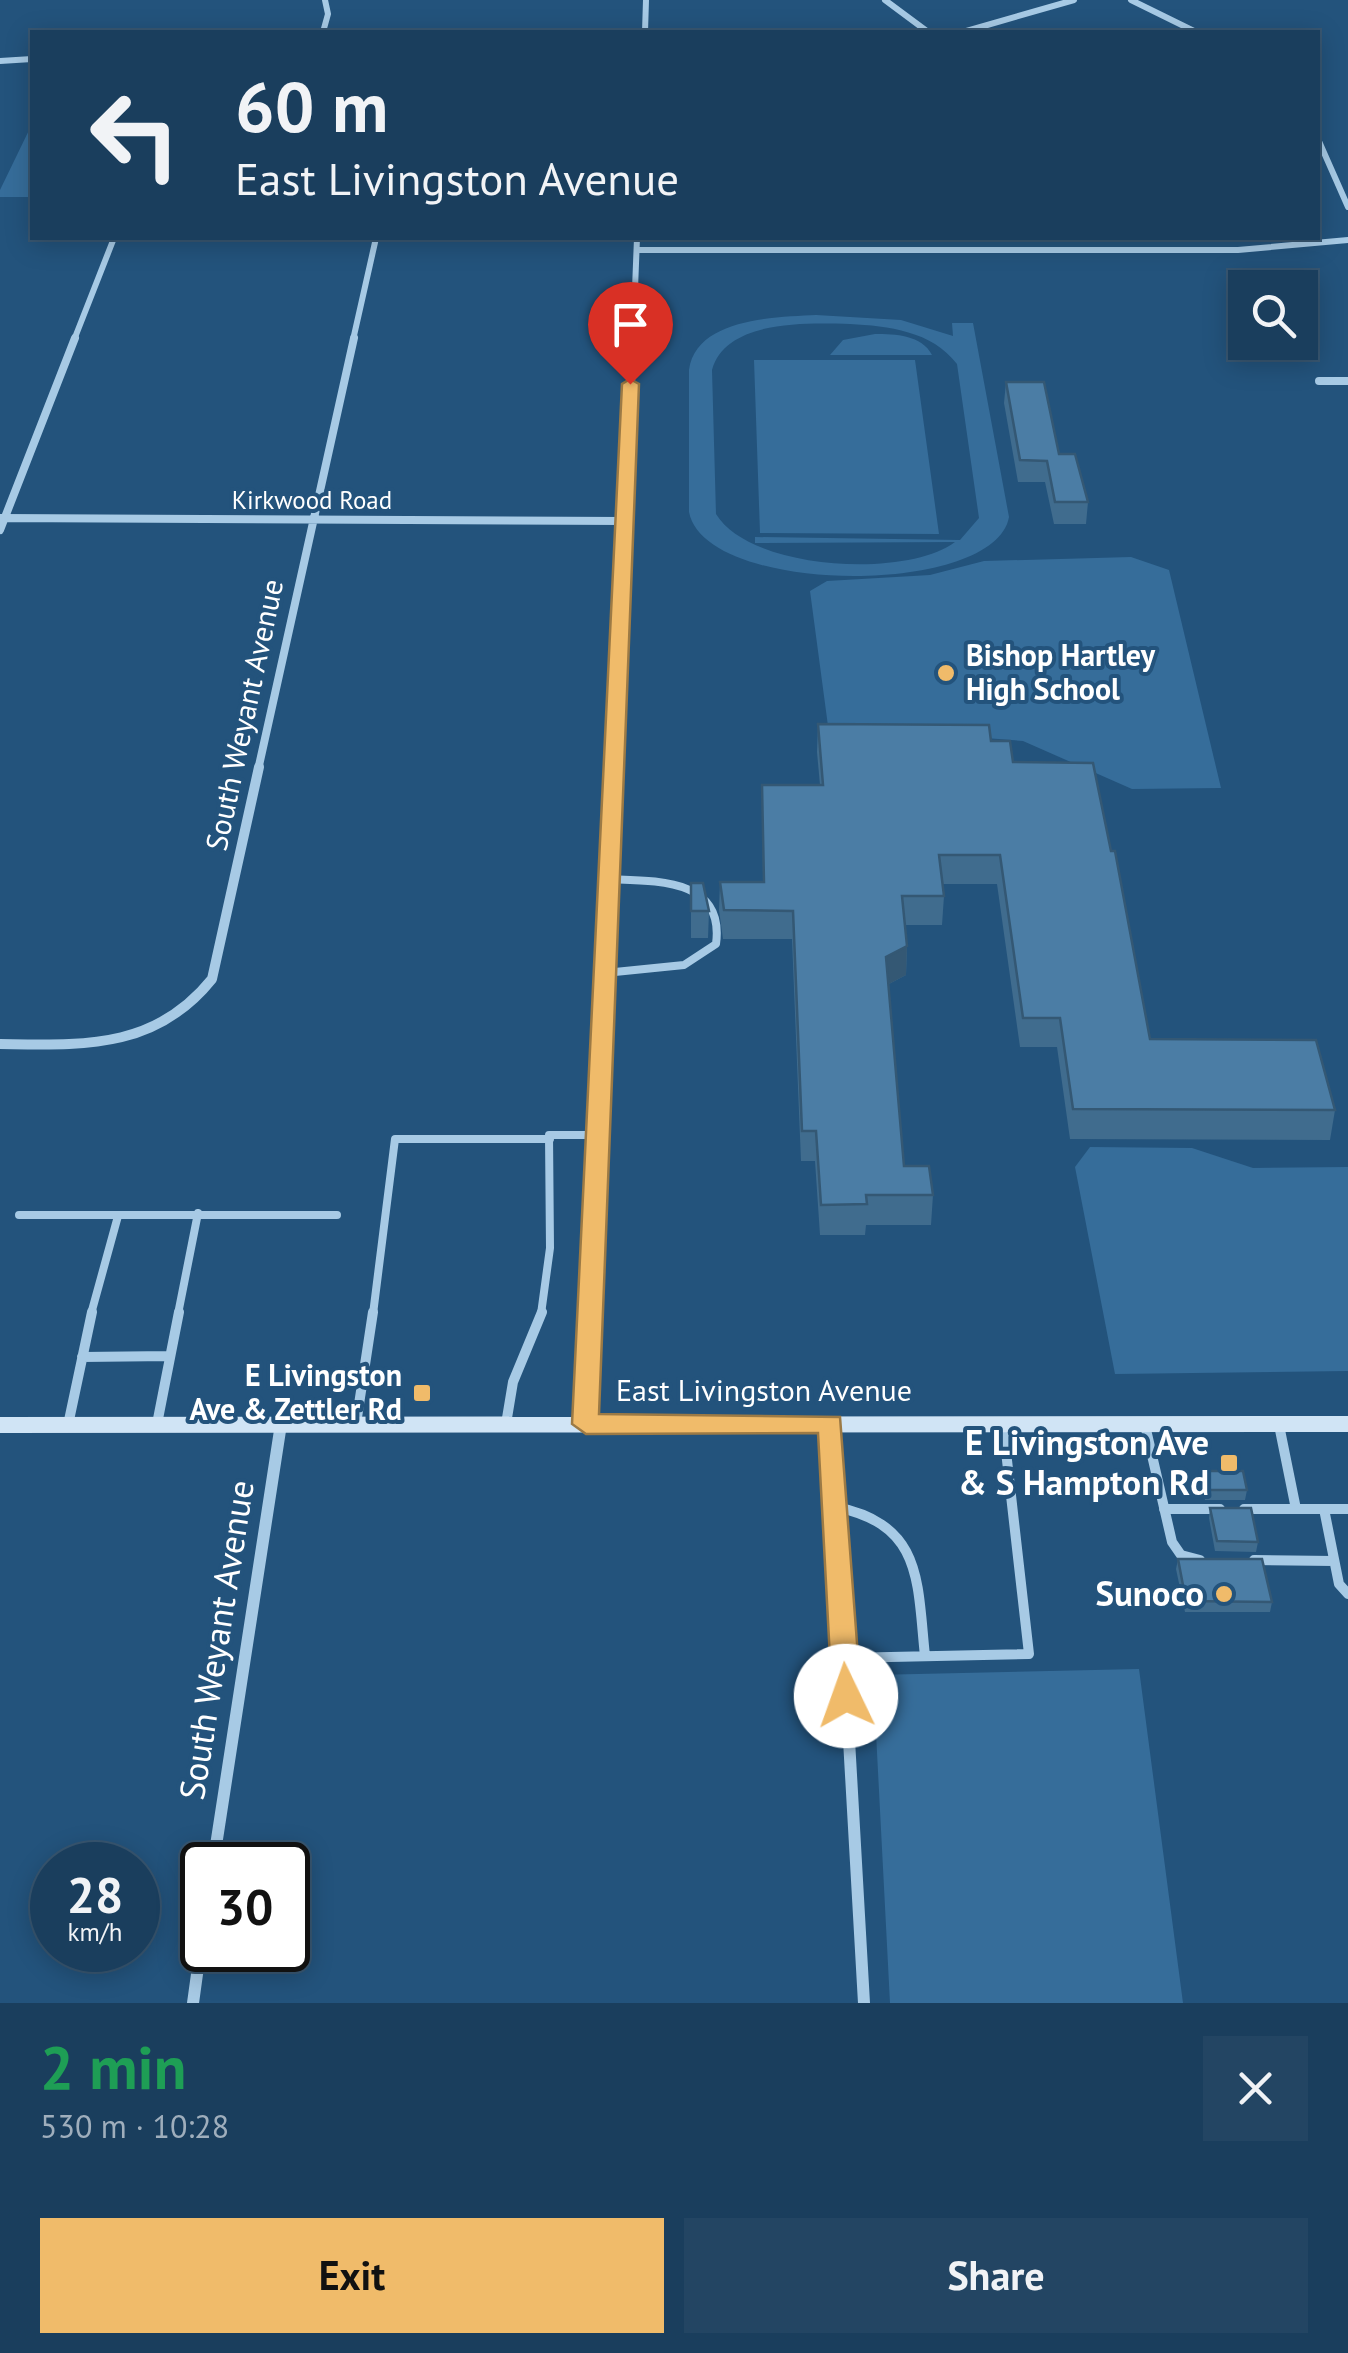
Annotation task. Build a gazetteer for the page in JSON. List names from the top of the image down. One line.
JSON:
{"streets":{"main road":["East Livingston Avenue"],"street":["Kirkwood Road","South Weyant Avenue"]},"crossings":[["Kirkwood Road","South Weyant Avenue"],["South Weyant Avenue","East Livingston Avenue"]],"places":{"other":["Bishop Hartley High School","Sunoco"],"transit":["E Livingston Ave & Zettler Rd","E Livingston Ave & S Hampton Rd"]},"page":{"turn":["60 m","East Livingston Avenue"],"speed":"28 km/h","limit":"30","heading":["2 min","530 m · 10:28"],"buttons":["Exit","Share"]}}
